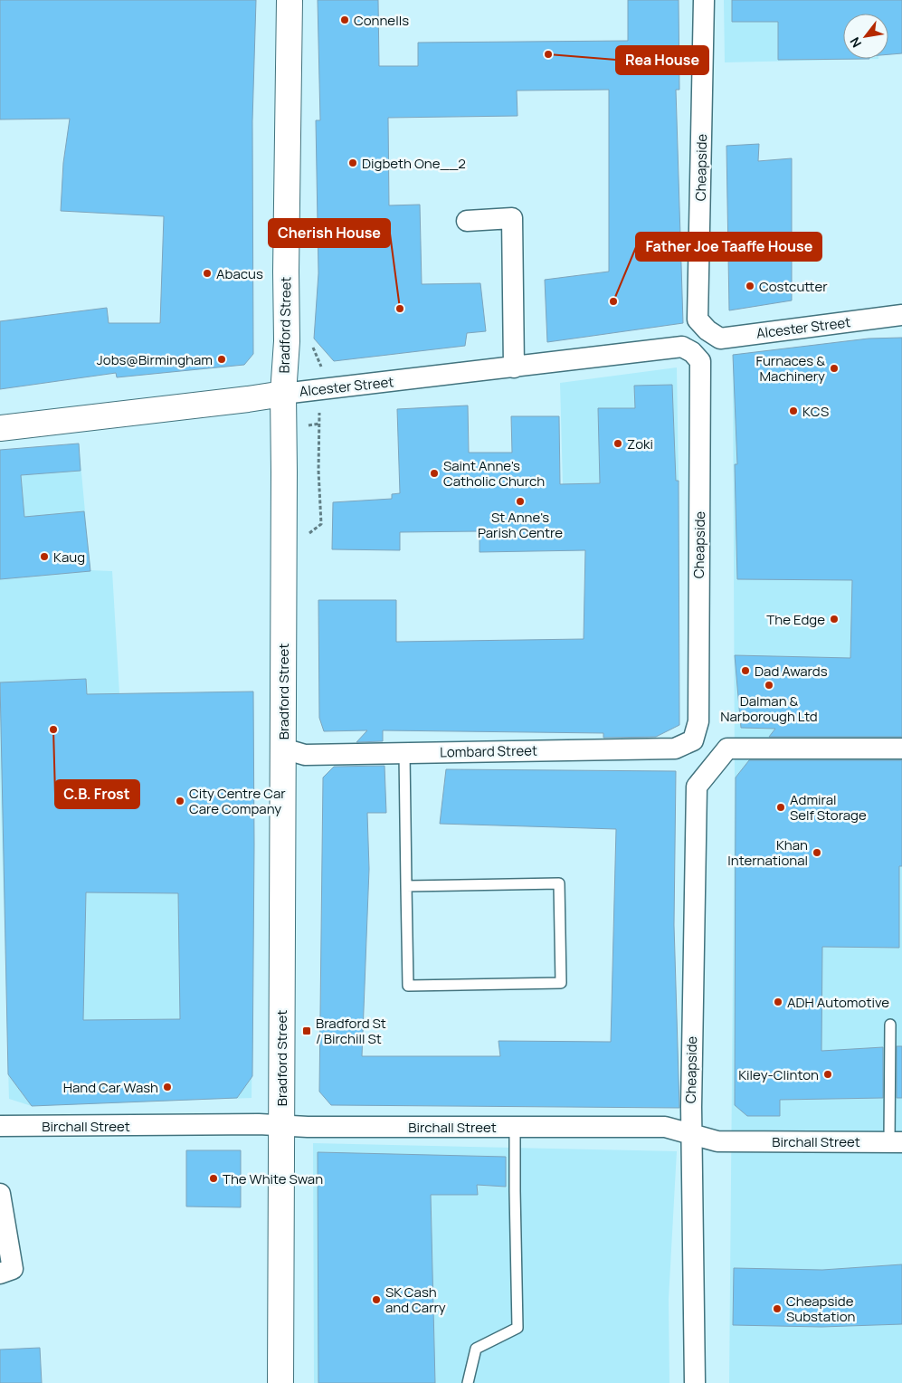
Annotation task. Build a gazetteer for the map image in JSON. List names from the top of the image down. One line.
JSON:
{"streets":{"street":["Cheapside","Bradford Street","Alcester Street","Lombard Street","Birchall Street"]},"crossings":[["Cheapside","Alcester Street"],["Cheapside","Lombard Street"],["Cheapside","Birchall Street"],["Bradford Street","Alcester Street"],["Bradford Street","Lombard Street"],["Bradford Street","Birchall Street"]],"places":{"other":["Connells","Rea House","Digbeth One__2","Abacus","Costcutter","Father Joe Taaffe House","Cherish House","Jobs@Birmingham","Furnaces & Machinery","KCS","Zoki","Saint Anne's Catholic Church","St Anne's Parish Centre","Kaug","The Edge","Dad Awards","Dalman & Narborough Ltd","C.B. Frost","City Centre Car Care Company","Admiral Self Storage","Khan International","ADH Automotive","Kiley-Clinton","Hand Car Wash","The White Swan","SK Cash and Carry","Cheapside Substation"],"transit":["Bradford St / Birchill St"]},"north":"bottom left"}
